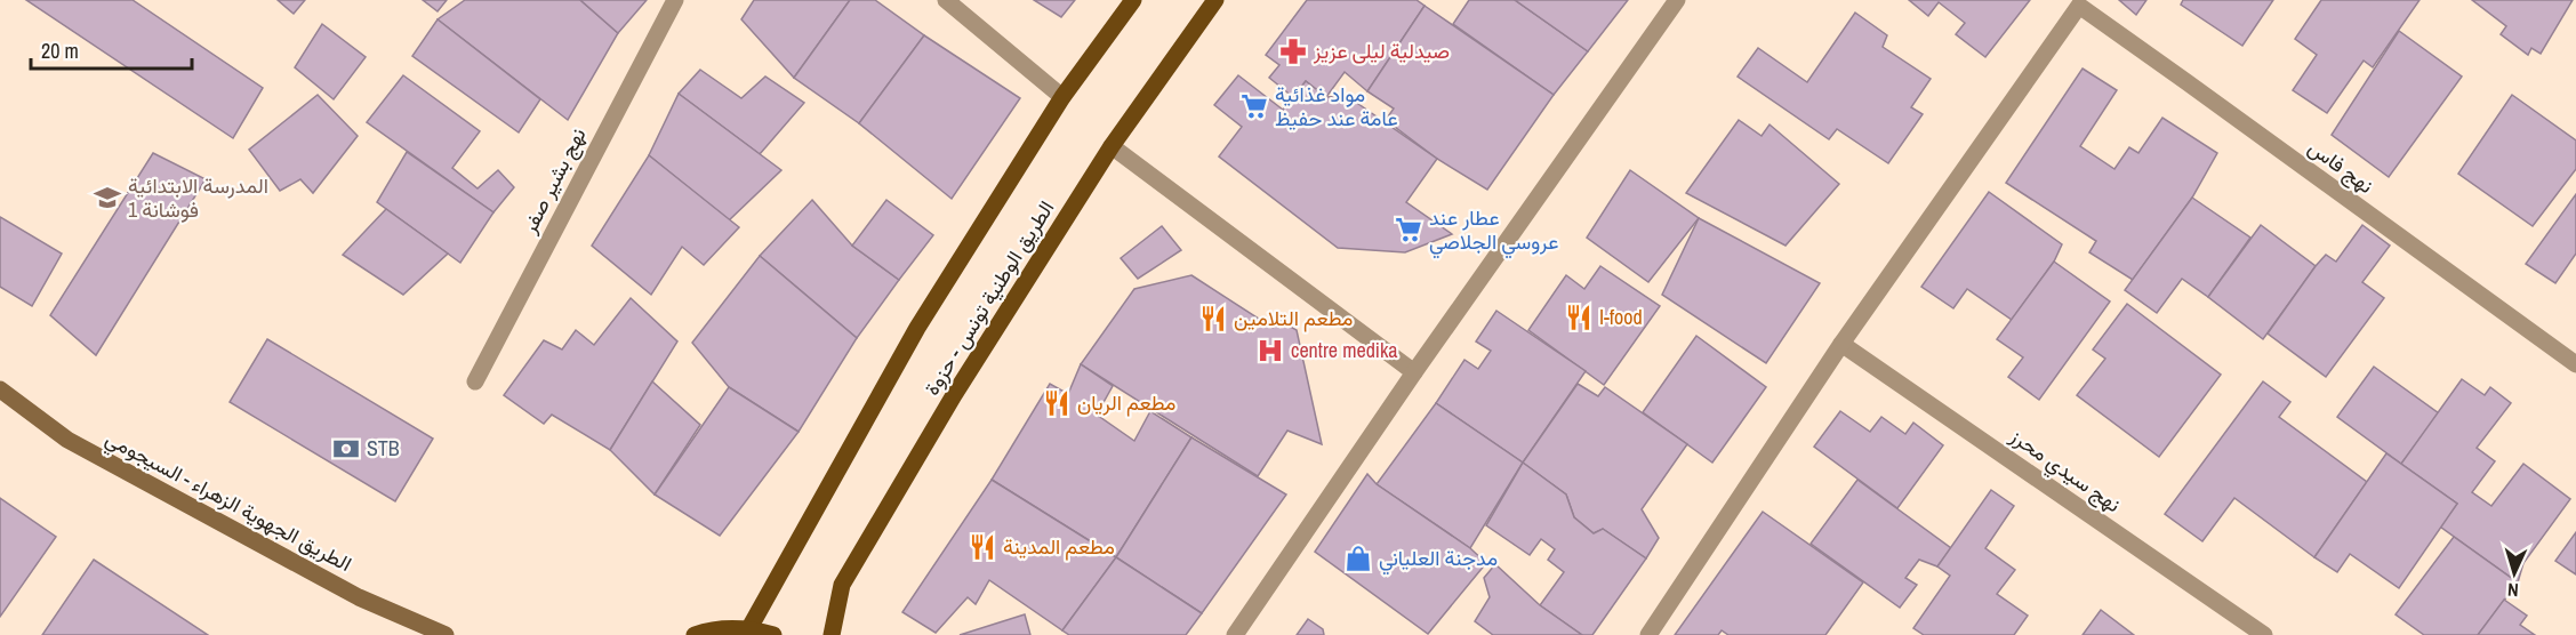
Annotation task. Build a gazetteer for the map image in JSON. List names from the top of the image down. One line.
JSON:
{"streets":{"main road":["الطريق الوطنية تونس - حزوة","الطريق الجهوية الزهراء - السيجومي"],"street":["نهج فاس","نهج بشير صفر","نهج سيدي محرز"]},"crossings":[["نهج فاس","نهج سيدي محرز"]],"places":{"pharmacy":["صيدلية ليلى عزيز"],"supermarket":["مواد غذائية عامة عند حفيظ","عطار عند عروسي الجلاصي"],"school or university":["المدرسة الابتدائية فوشانة 1"],"restaurant":["I-food","مطعم التلامين","مطعم الريان","مطعم المدينة"],"hospital":["centre medika"],"bank":["STB"],"shop":["مدجنة العلياني"]},"scale_bar":"20 m","north":"bottom"}
